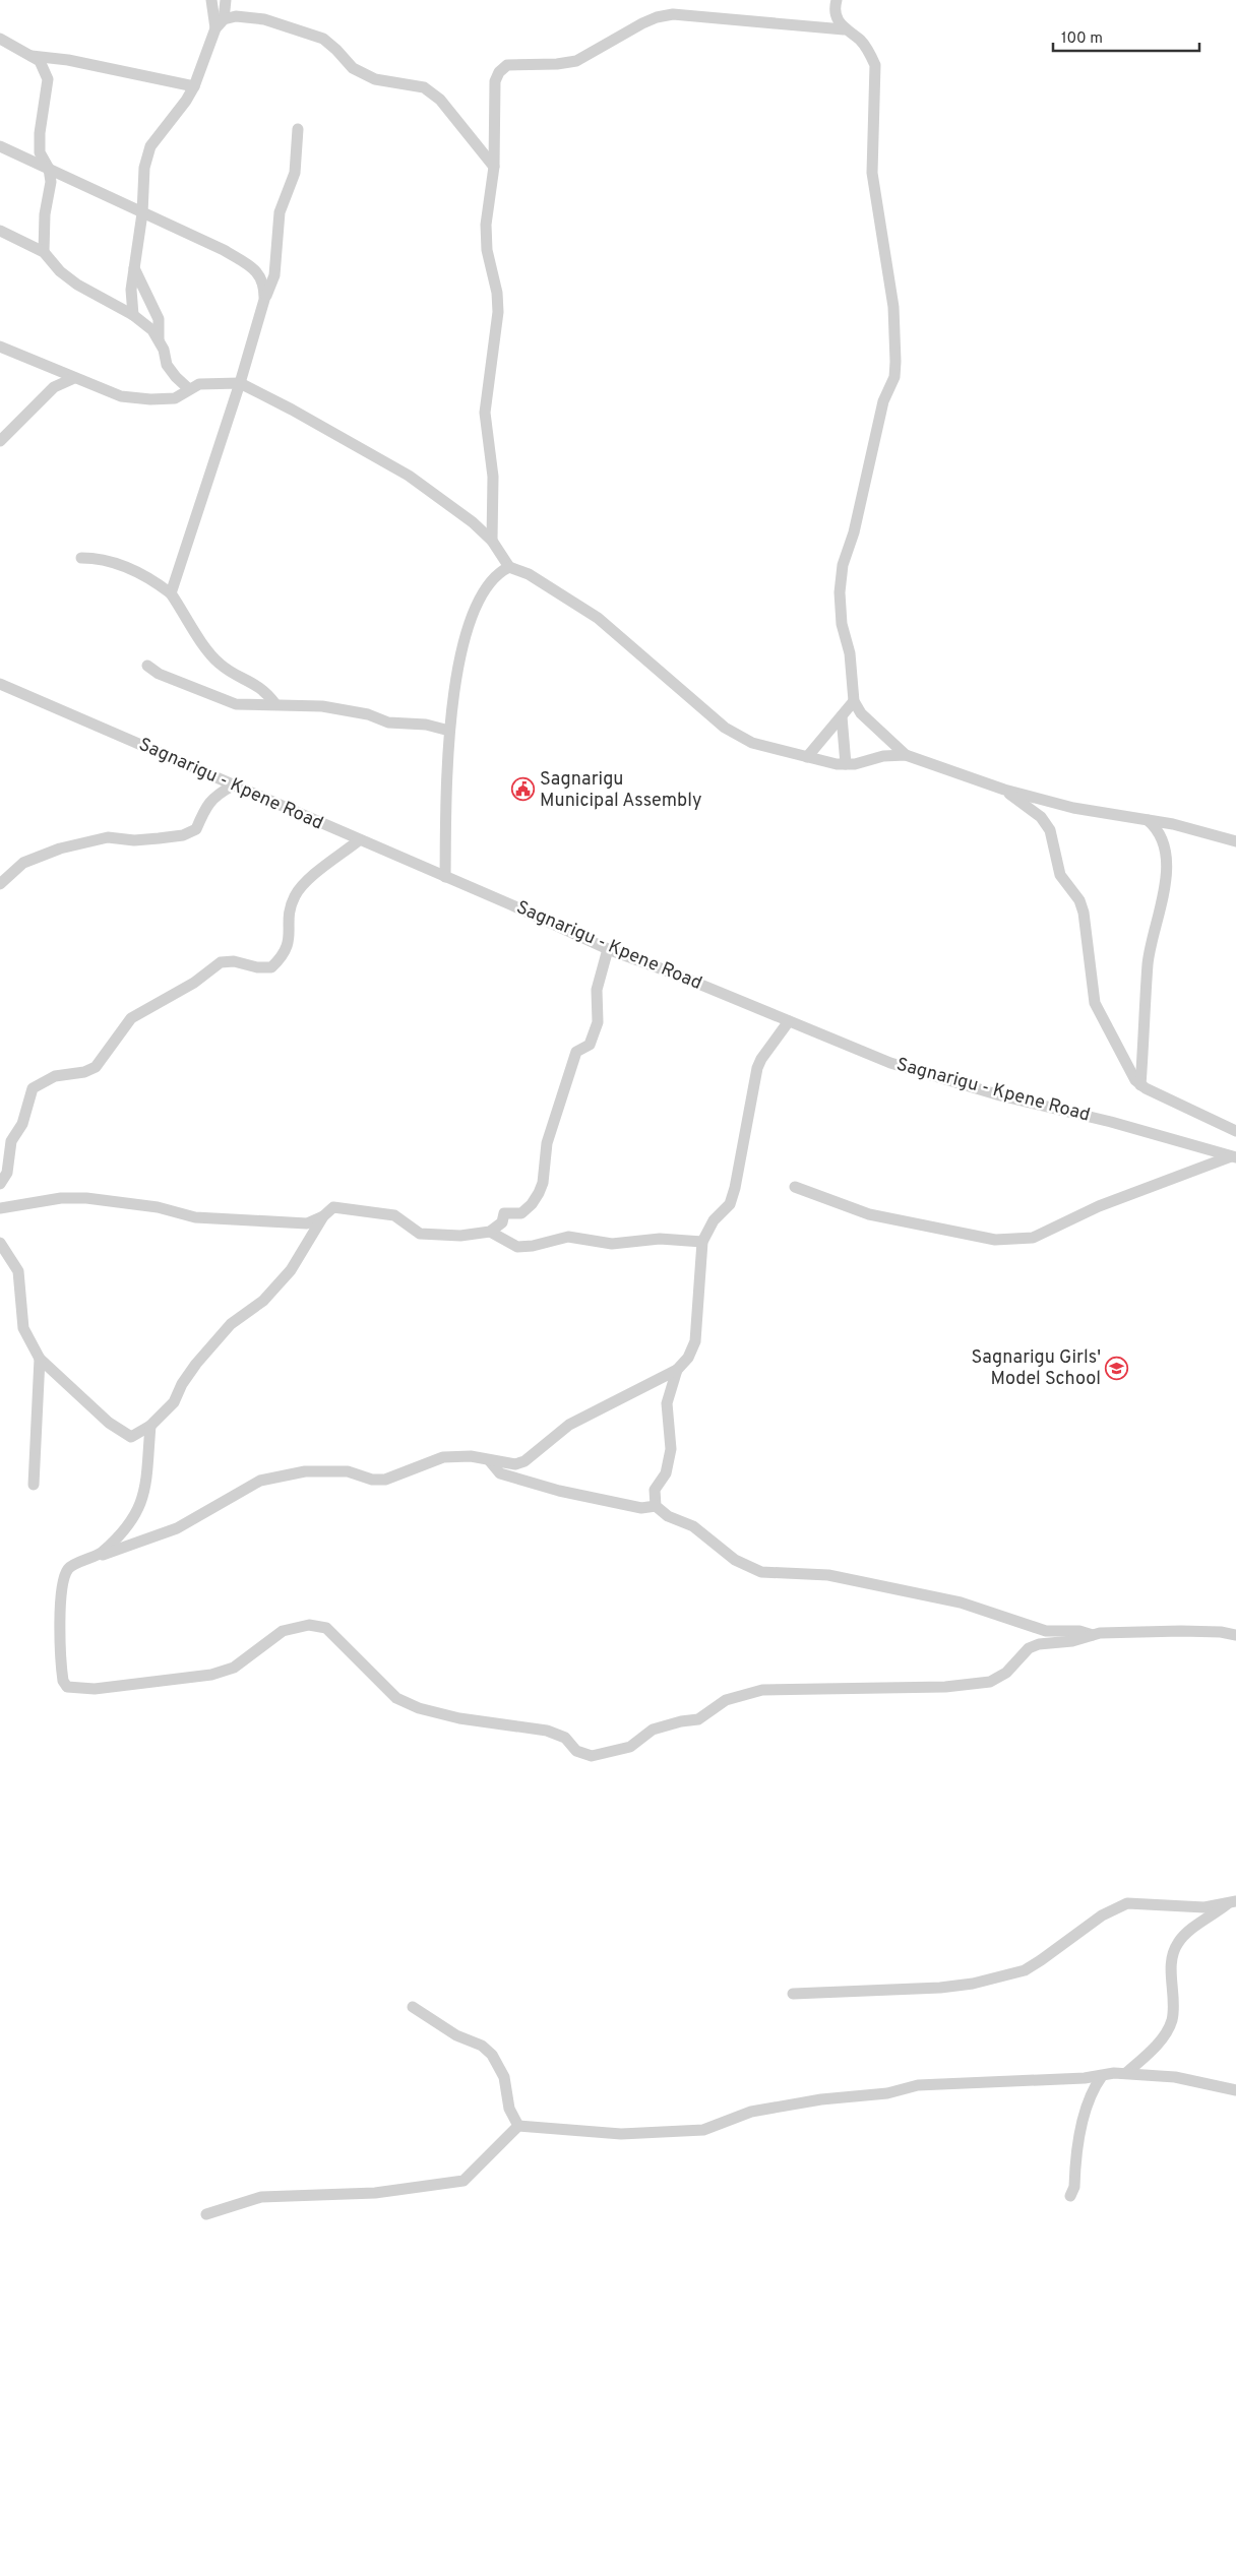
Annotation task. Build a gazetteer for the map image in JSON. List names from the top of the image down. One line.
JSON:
{"streets":{"street":["Sagnarigu - Kpene Road"]},"places":{"public building":["Sagnarigu Municipal Assembly"],"school or university":["Sagnarigu Girls' Model School"]},"scale_bar":"100 m"}
